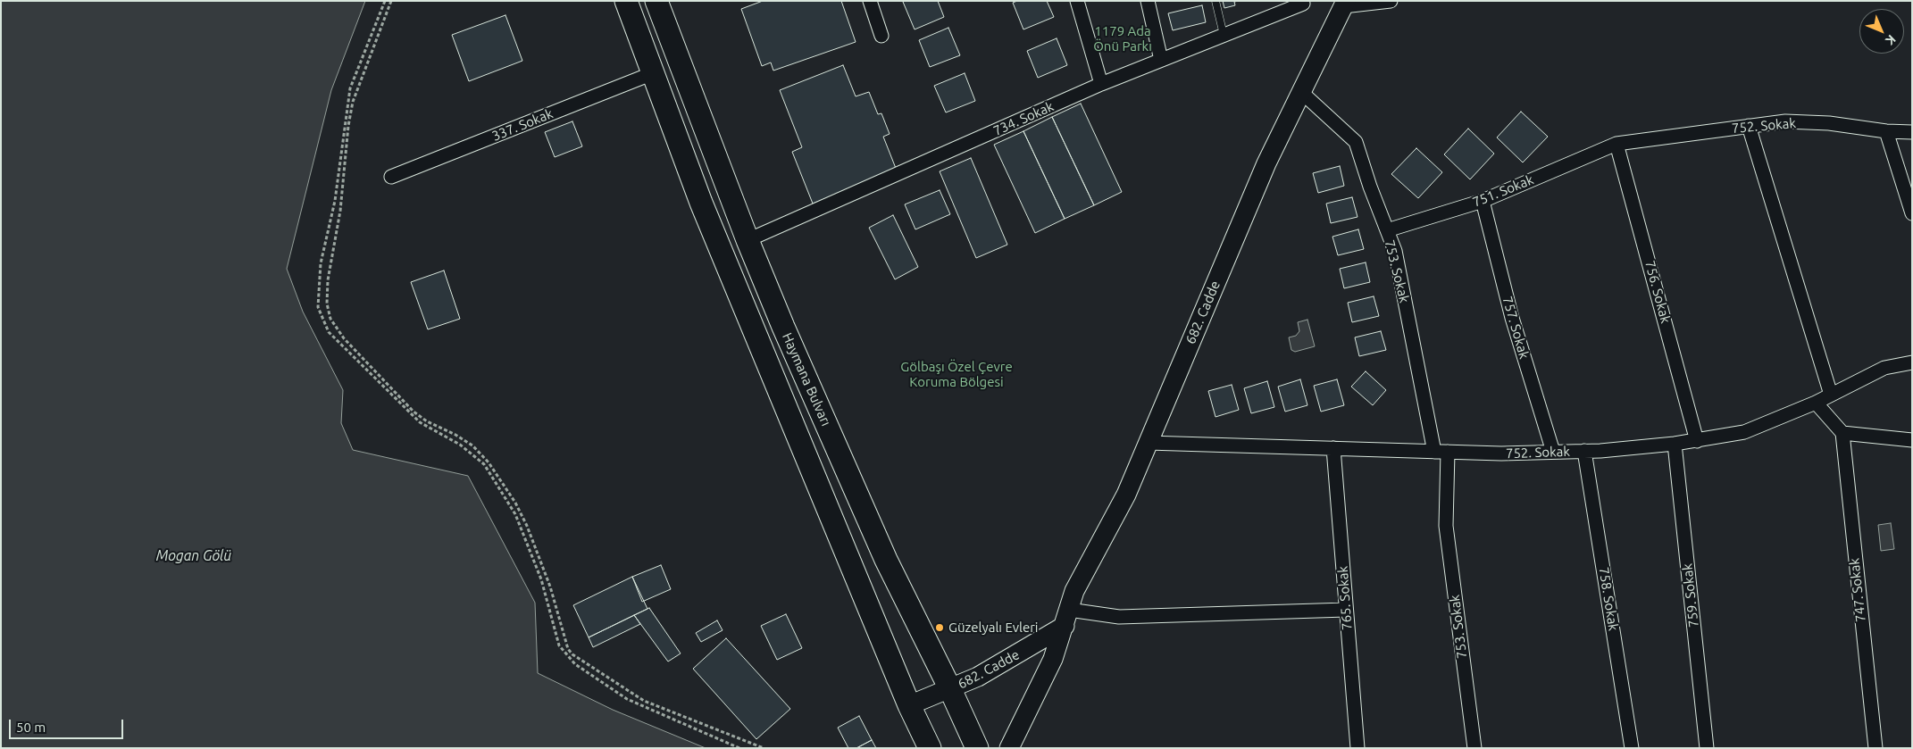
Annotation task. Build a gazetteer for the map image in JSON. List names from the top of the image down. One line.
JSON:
{"streets":{"highway":["Haymana Bulvarı"],"main road":["682. Cadde"],"street":["734. Sokak","337. Sokak","752. Sokak","751. Sokak","753. Sokak","756. Sokak","757. Sokak","747. Sokak","759. Sokak","765. Sokak","758. Sokak"]},"crossings":[["734. Sokak","Haymana Bulvarı"],["337. Sokak","Haymana Bulvarı"],["752. Sokak","751. Sokak"],["752. Sokak","753. Sokak"],["752. Sokak","756. Sokak"],["752. Sokak","682. Cadde"],["752. Sokak","757. Sokak"],["752. Sokak","759. Sokak"],["752. Sokak","765. Sokak"],["752. Sokak","758. Sokak"],["751. Sokak","753. Sokak"],["751. Sokak","756. Sokak"],["751. Sokak","757. Sokak"],["753. Sokak","682. Cadde"],["682. Cadde","Haymana Bulvarı"]],"water":["Mogan Gölü"],"parks":["1179 Ada Önü Parkı","Gölbaşı Özel Çevre Koruma Bölgesi"],"places":["Güzelyalı Evleri"],"scale_bar":"50 m","north":"bottom right"}
